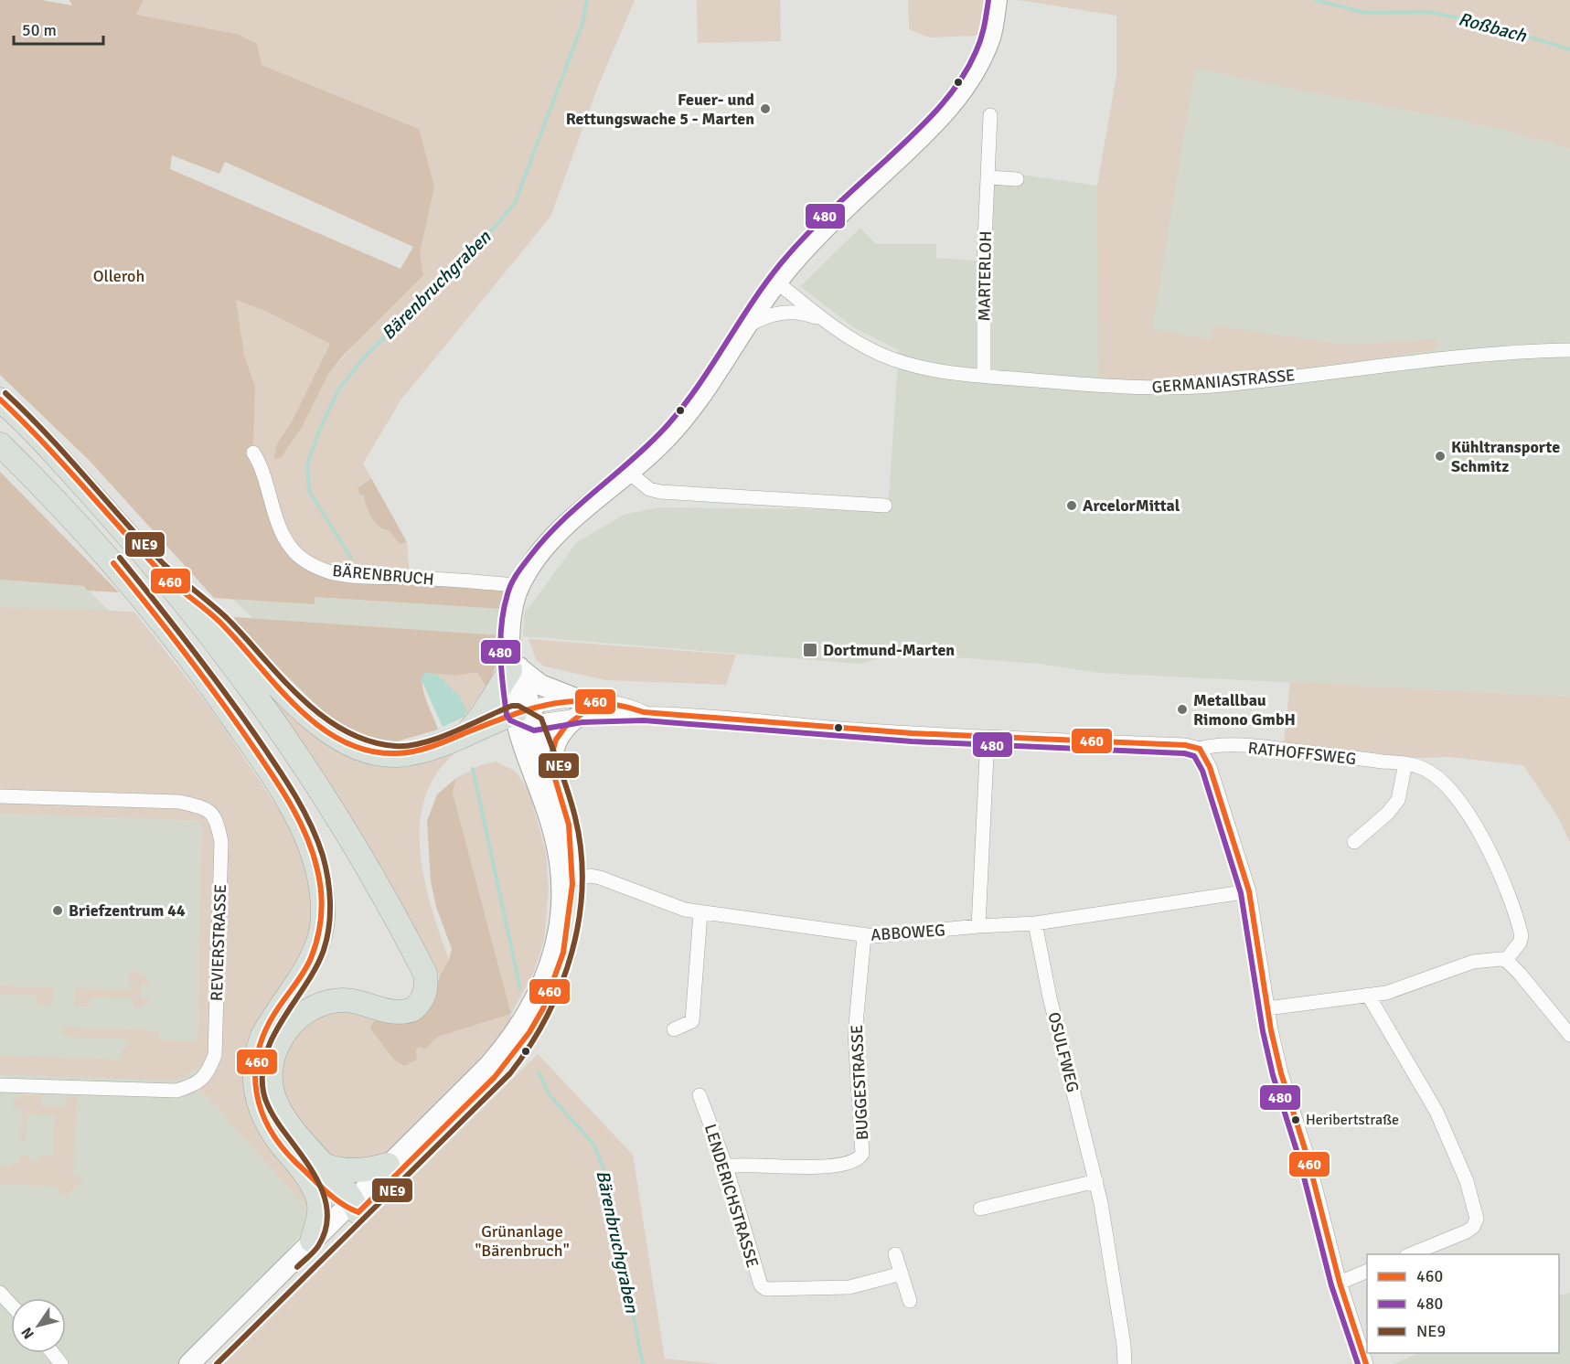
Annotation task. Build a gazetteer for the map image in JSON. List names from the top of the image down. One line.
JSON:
{"streets":{"street":["MARTERLOH","GERMANIASTRASSE","BÄRENBRUCH","RATHOFFSWEG","ABBOWEG","REVIERSTRASSE","OSULFWEG","BUGGESTRASSE","LENDERICHSTRASSE"]},"crossings":[["MARTERLOH","GERMANIASTRASSE"],["ABBOWEG","OSULFWEG"],["ABBOWEG","BUGGESTRASSE"],["BUGGESTRASSE","LENDERICHSTRASSE"]],"water":["Roßbach","Bärenbruchgraben"],"parks":["Olleroh","Grünanlage \"Bärenbruch\""],"places":{"other":["Feuer- und Rettungswache 5 - Marten","Kühltransporte Schmitz","ArcelorMittal","Metallbau Rimono GmbH","Briefzentrum 44","Heribertstraße"],"transit":["Dortmund-Marten"]},"lines":["transit line 480","transit line NE9","transit line 460"],"legend":["460","480","NE9"],"scale_bar":"50 m","north":"bottom left"}
